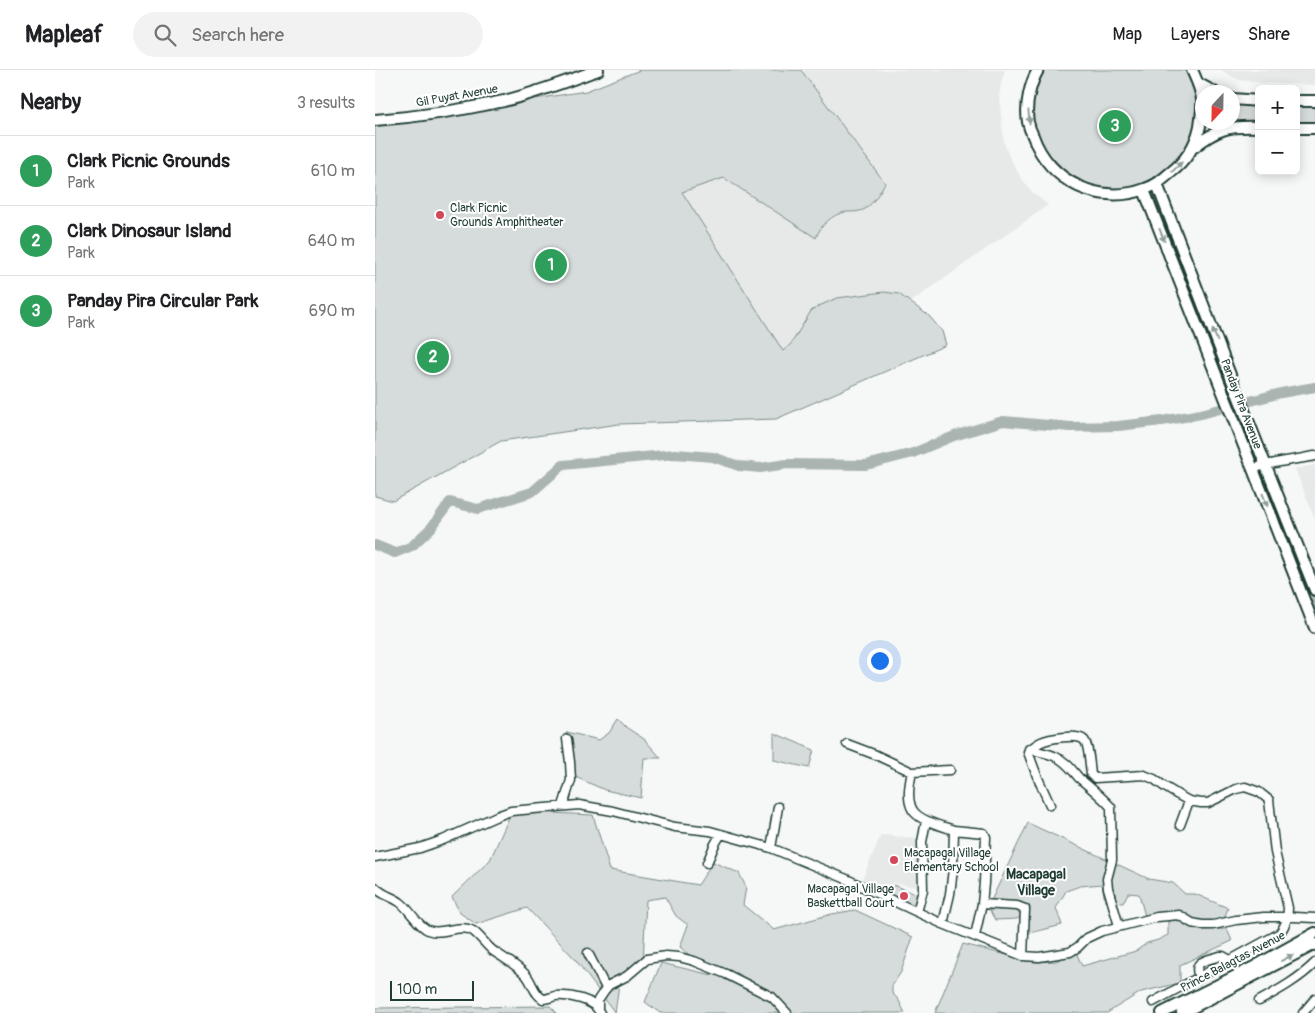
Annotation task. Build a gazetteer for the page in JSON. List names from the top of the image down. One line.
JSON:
{"streets":{"main road":["Gil Puyat Avenue","Panday Pira Avenue","Prince Balagtas Avenue"]},"districts":["Macapagal Village"],"places":["Clark Picnic Grounds Amphitheater","Macapagal Village Elementary School","Macapagal Village Baskettball Court"],"scale_bar":"100 m","north":"bottom","page":{"header":"Mapleaf","search":"Search here","nav":["Map","Layers","Share"],"heading":["Nearby","3 results"],"map_buttons":["+","−"],"pins":["3","1","2"],"list":[{"mark":"1","name":"Clark Picnic Grounds","note":"Park","value":"610 m"},{"mark":"2","name":"Clark Dinosaur Island","note":"Park","value":"640 m"},{"mark":"3","name":"Panday Pira Circular Park","note":"Park","value":"690 m"}],"scale":"100 m"}}
